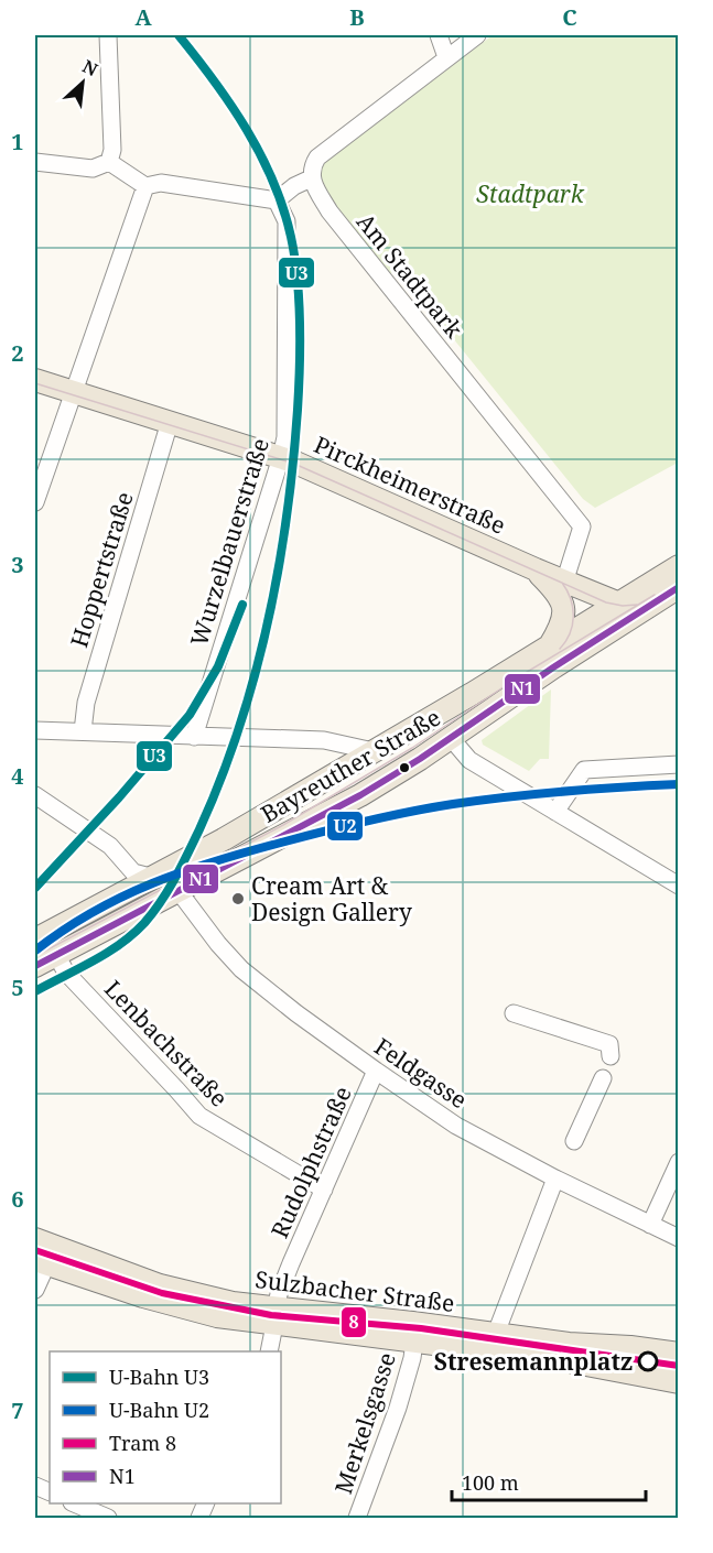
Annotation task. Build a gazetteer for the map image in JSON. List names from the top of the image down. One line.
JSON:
{"streets":{"main road":["Pirckheimerstraße","Bayreuther Straße","Sulzbacher Straße"],"street":["Am Stadtpark","Wurzelbauerstraße","Hoppertstraße","Lenbachstraße","Feldgasse","Rudolphstraße","Merkelsgasse"]},"crossings":[["Am Stadtpark","Pirckheimerstraße"],["Pirckheimerstraße","Wurzelbauerstraße"],["Pirckheimerstraße","Hoppertstraße"],["Pirckheimerstraße","Bayreuther Straße"],["Bayreuther Straße","Lenbachstraße"],["Bayreuther Straße","Feldgasse"],["Lenbachstraße","Rudolphstraße"],["Feldgasse","Rudolphstraße"],["Rudolphstraße","Sulzbacher Straße"],["Sulzbacher Straße","Merkelsgasse"]],"parks":["Stadtpark"],"places":["Cream Art & Design Gallery","Stresemannplatz"],"lines":["metro line U3","transit line N1","metro line U2","tram line 8"],"legend":["U-Bahn U3","U-Bahn U2","Tram 8","N1"],"scale_bar":"100 m","north":"top right","grid":{"columns":["A","B","C"],"rows":["1","2","3","4","5","6","7"]}}
